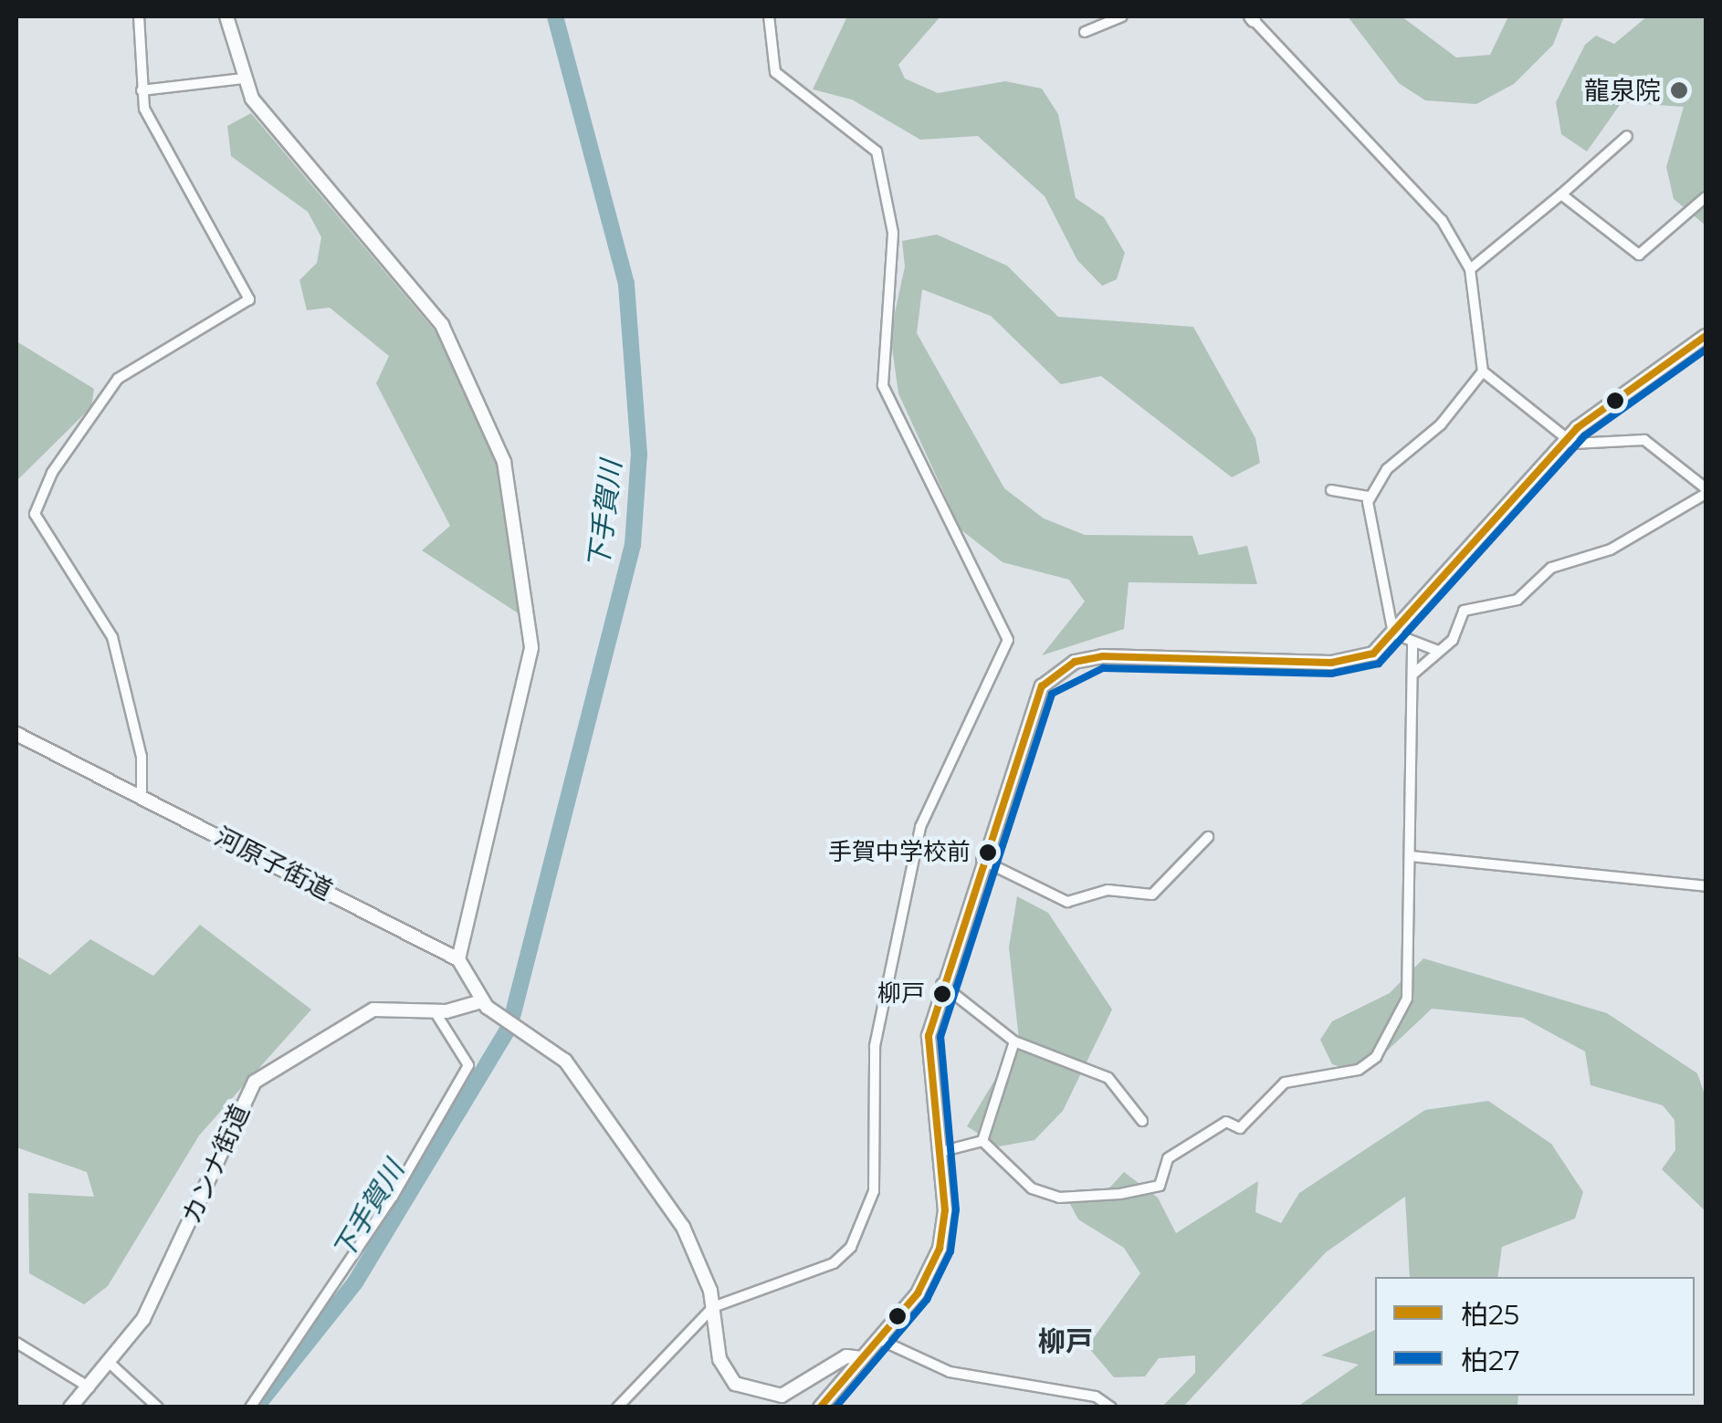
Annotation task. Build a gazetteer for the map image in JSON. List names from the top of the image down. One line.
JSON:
{"streets":{"street":["河原子街道","カンナ街道"]},"districts":["柳戸"],"water":["下手賀川"],"places":["龍泉院","手賀中学校前","柳戸"],"lines":["transit line 柏25","transit line 柏27"],"legend":["柏25","柏27"]}
